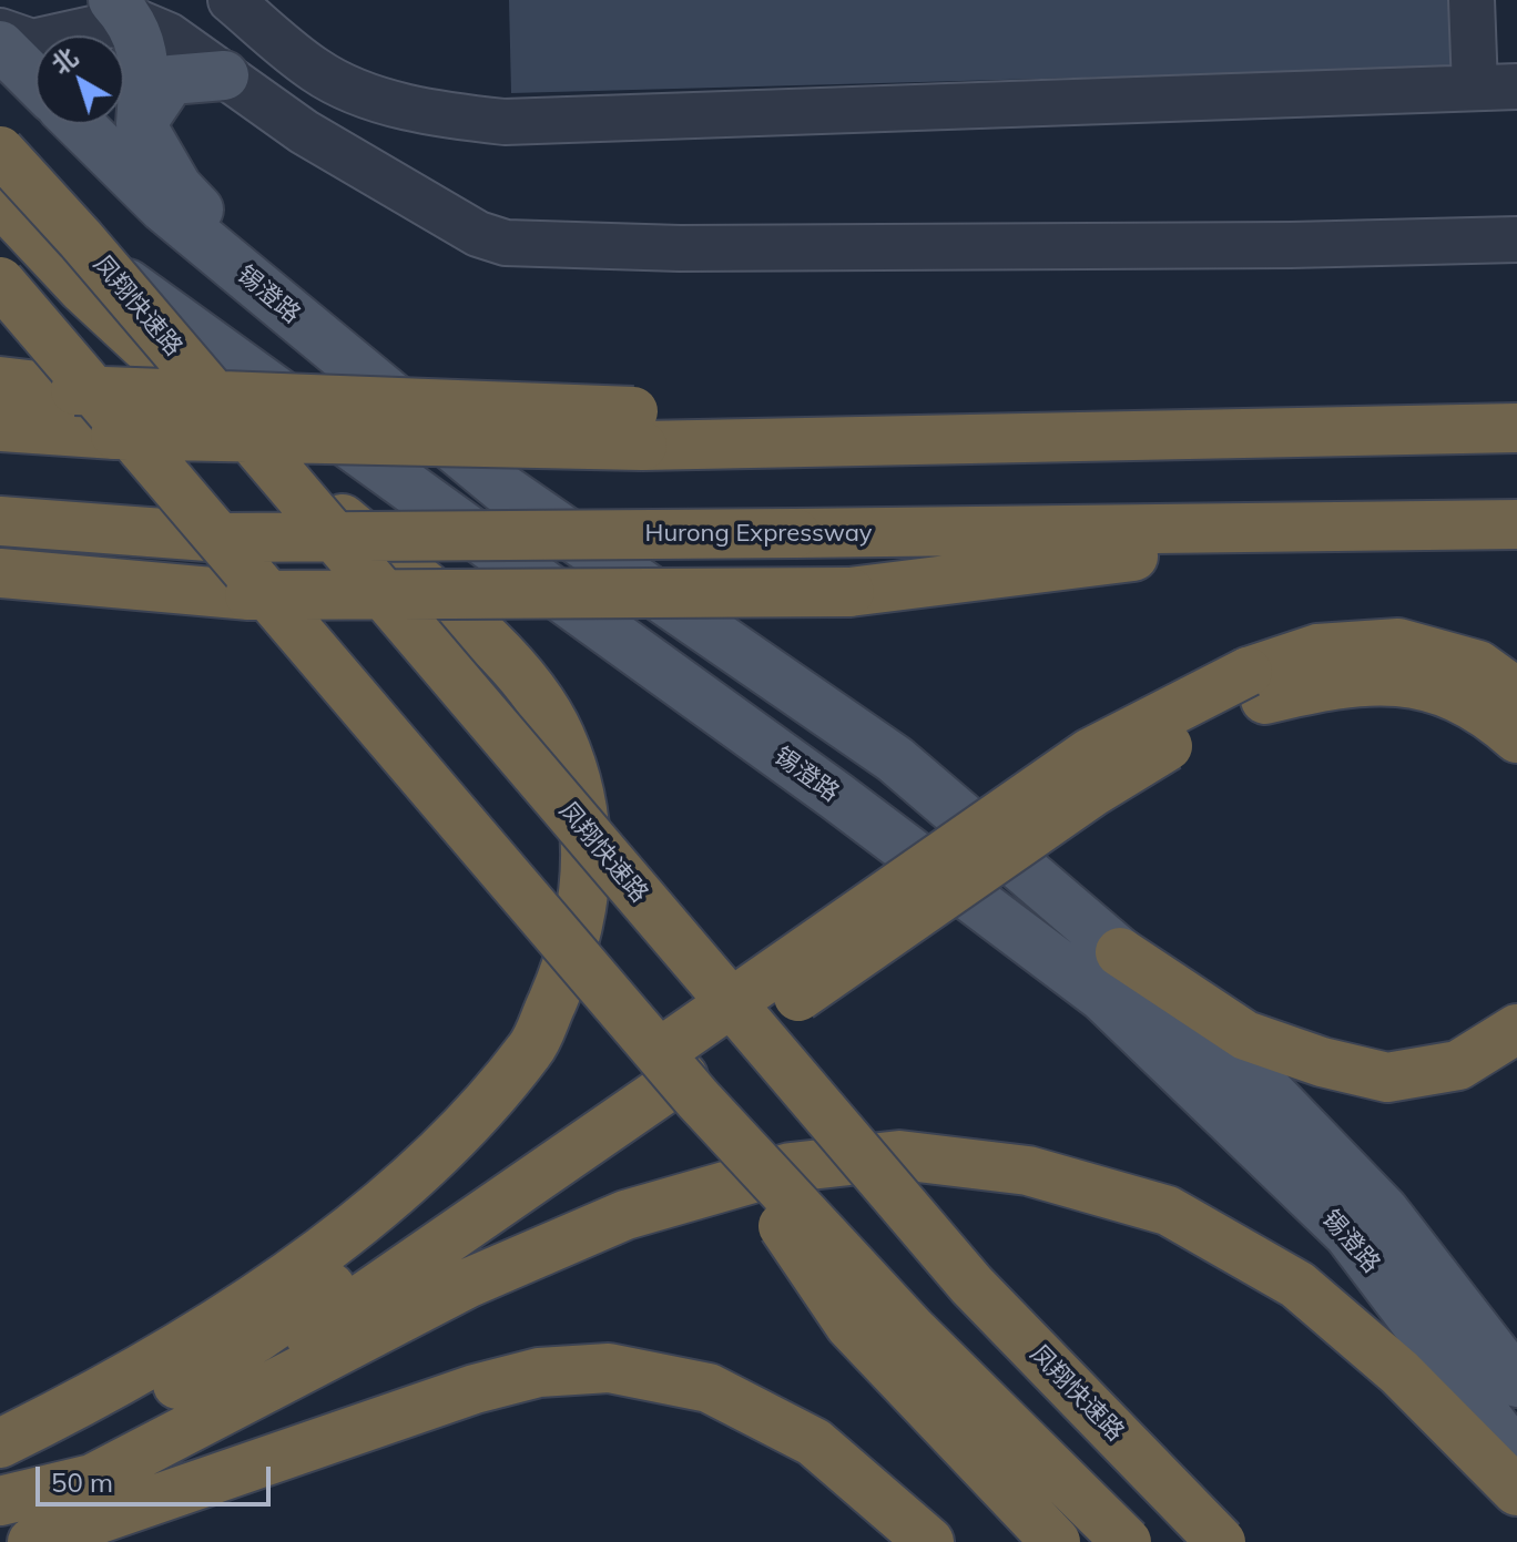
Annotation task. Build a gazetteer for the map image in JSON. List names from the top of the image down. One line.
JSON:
{"streets":{"highway":["凤翔快速路","Hurong Expressway"],"main road":["锡澄路"]},"scale_bar":"50 m","north":"top left"}
